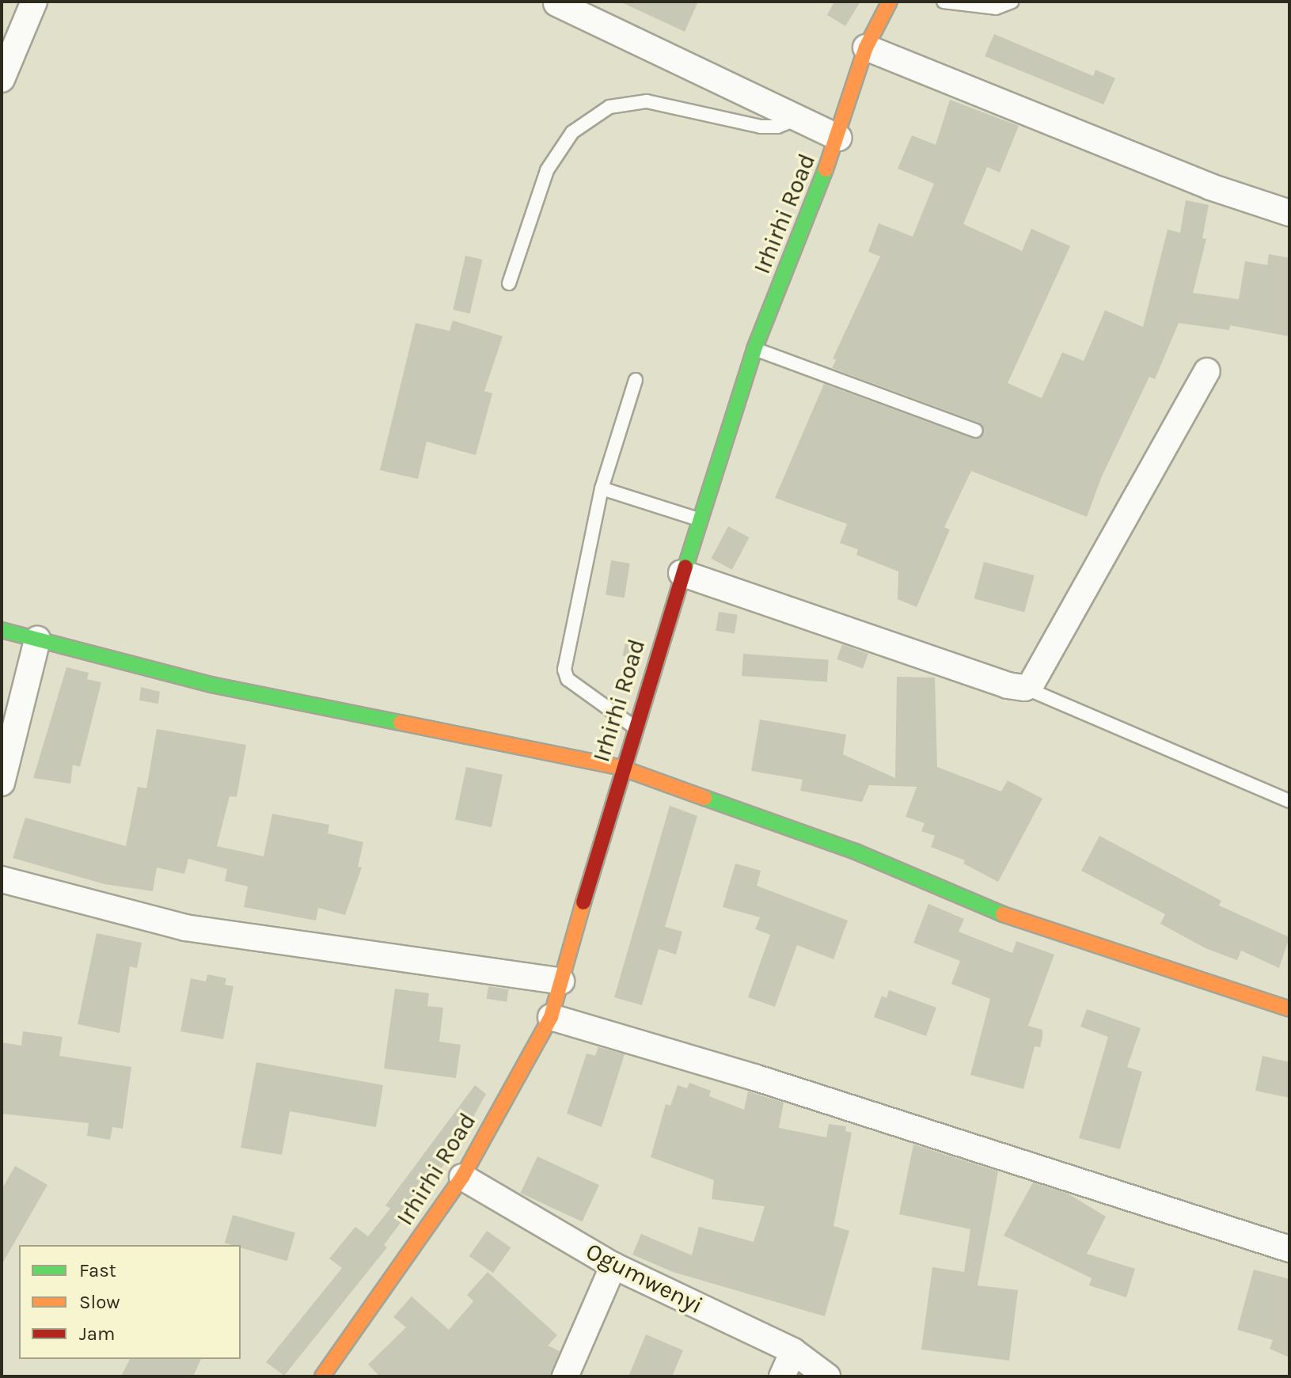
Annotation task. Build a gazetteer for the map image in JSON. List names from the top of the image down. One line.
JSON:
{"streets":{"street":["Irhirhi Road","Ogumwenyi"]},"crossings":[["Irhirhi Road","Ogumwenyi"]],"legend":["Fast","Slow","Jam"]}
